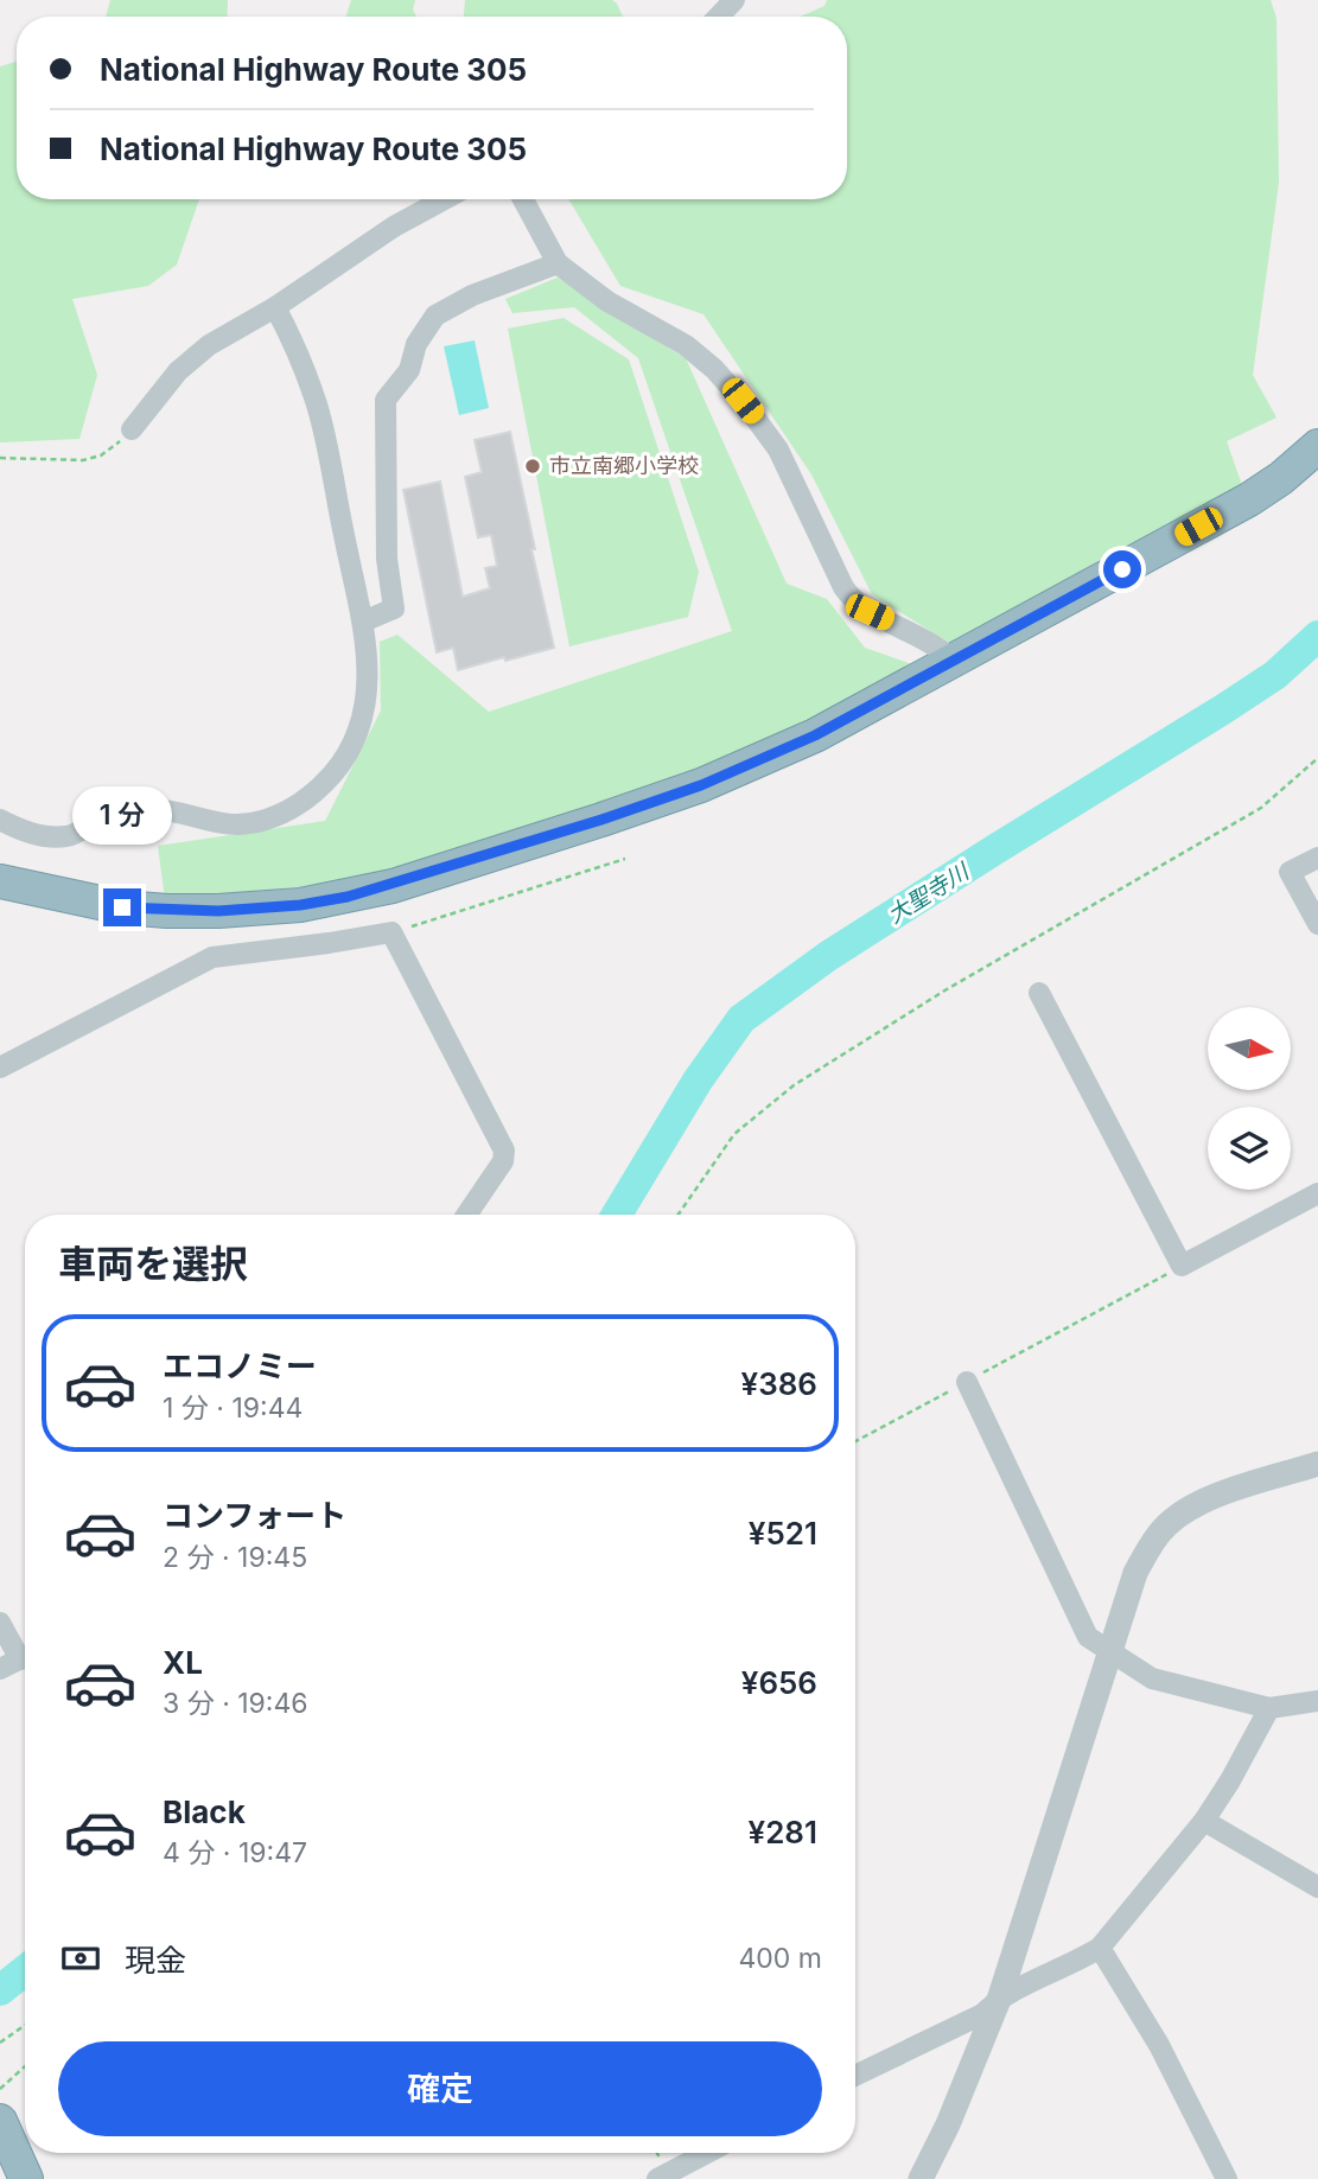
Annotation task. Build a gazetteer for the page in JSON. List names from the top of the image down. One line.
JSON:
{"water":["大聖寺川"],"places":["市立南郷小学校"],"north":"right","page":{"banner":["National Highway Route 305","National Highway Route 305"],"bubble":"1 分","heading":"車両を選択","list":[{"name":"エコノミー","note":"1 分 · 19:44","value":"¥386"},{"name":"コンフォート","note":"2 分 · 19:45","value":"¥521"},{"name":"XL","note":"3 分 · 19:46","value":"¥656"},{"name":"Black","note":"4 分 · 19:47","value":"¥281"}],"pay":["現金","400 m"],"buttons":"確定"}}
